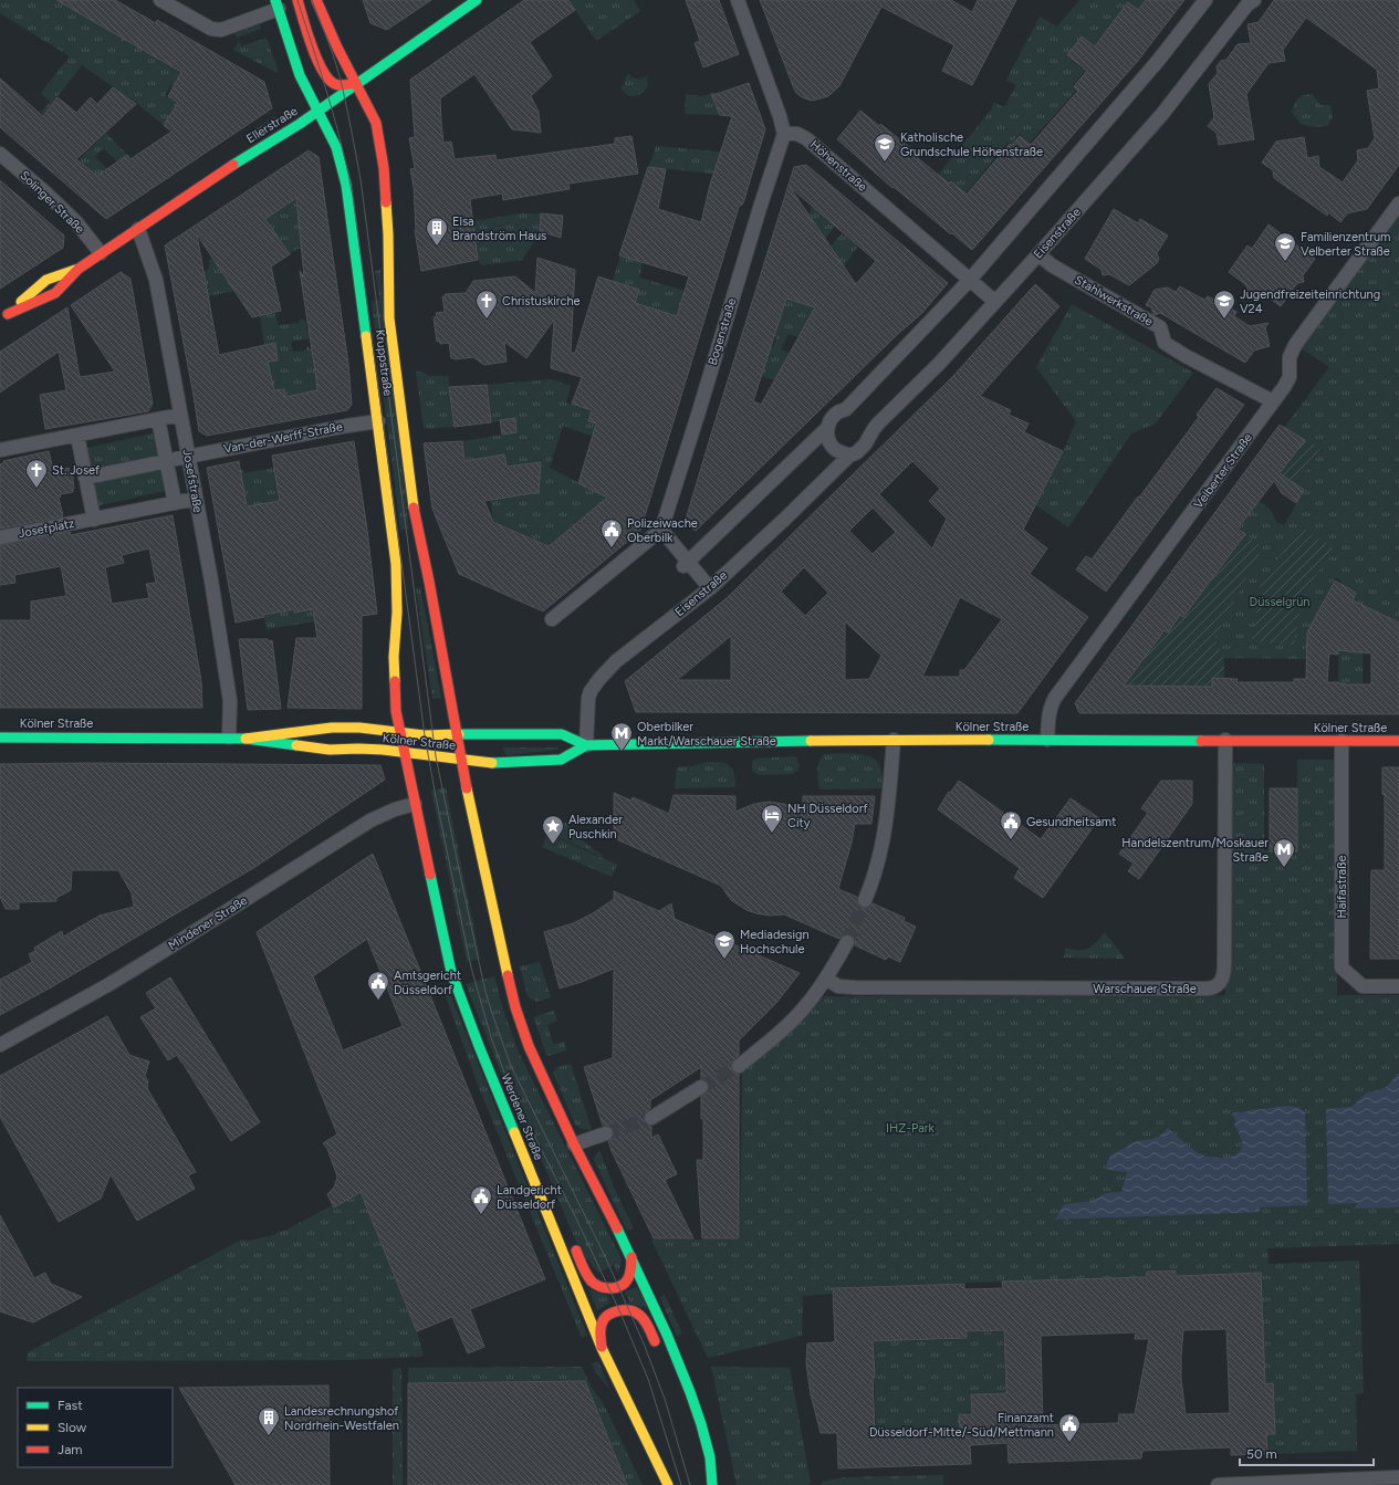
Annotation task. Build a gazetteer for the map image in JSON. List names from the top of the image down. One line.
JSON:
{"streets":{"main road":["Ellerstraße","Kruppstraße","Kölner Straße","Werdener Straße"],"street":["Höhenstraße","Solinger Straße","Eisenstraße","Stahlwerkstraße","Bogenstraße","Van-der-Werff-Straße","Velberter Straße","Josefstraße","Josefplatz","Haifastraße","Mindener Straße","Warschauer Straße"]},"crossings":[["Ellerstraße","Solinger Straße"],["Ellerstraße","Kruppstraße"],["Ellerstraße","Josefstraße"],["Höhenstraße","Eisenstraße"],["Höhenstraße","Bogenstraße"],["Eisenstraße","Stahlwerkstraße"],["Eisenstraße","Kölner Straße"],["Stahlwerkstraße","Velberter Straße"],["Kruppstraße","Van-der-Werff-Straße"],["Kruppstraße","Kölner Straße"],["Kruppstraße","Werdener Straße"],["Van-der-Werff-Straße","Josefstraße"],["Velberter Straße","Kölner Straße"],["Josefstraße","Josefplatz"],["Josefstraße","Kölner Straße"],["Kölner Straße","Haifastraße"],["Kölner Straße","Warschauer Straße"],["Kölner Straße","Werdener Straße"],["Mindener Straße","Werdener Straße"]],"parks":["Düsselgrün","IHZ-Park"],"places":{"school or university":["Katholische Grundschule Höhenstraße","Familienzentrum Velberter Straße","Jugendfreizeiteinrichtung V24","Mediadesign Hochschule"],"building":["Elsa Brandström Haus","Landesrechnungshof Nordrhein-Westfalen"],"church":["Christuskirche","St. Josef"],"public building":["Polizeiwache Oberbilk","Gesundheitsamt","Amtsgericht Düsseldorf","Landgericht Düsseldorf","Finanzamt Düsseldorf-Mitte/-Süd/Mettmann"],"metro station":["Oberbilker Markt/Warschauer Straße","Handelszentrum/Moskauer Straße"],"hotel":["NH Düsseldorf City"],"place":["Alexander Puschkin"]},"legend":["Fast","Slow","Jam"],"scale_bar":"50 m"}
